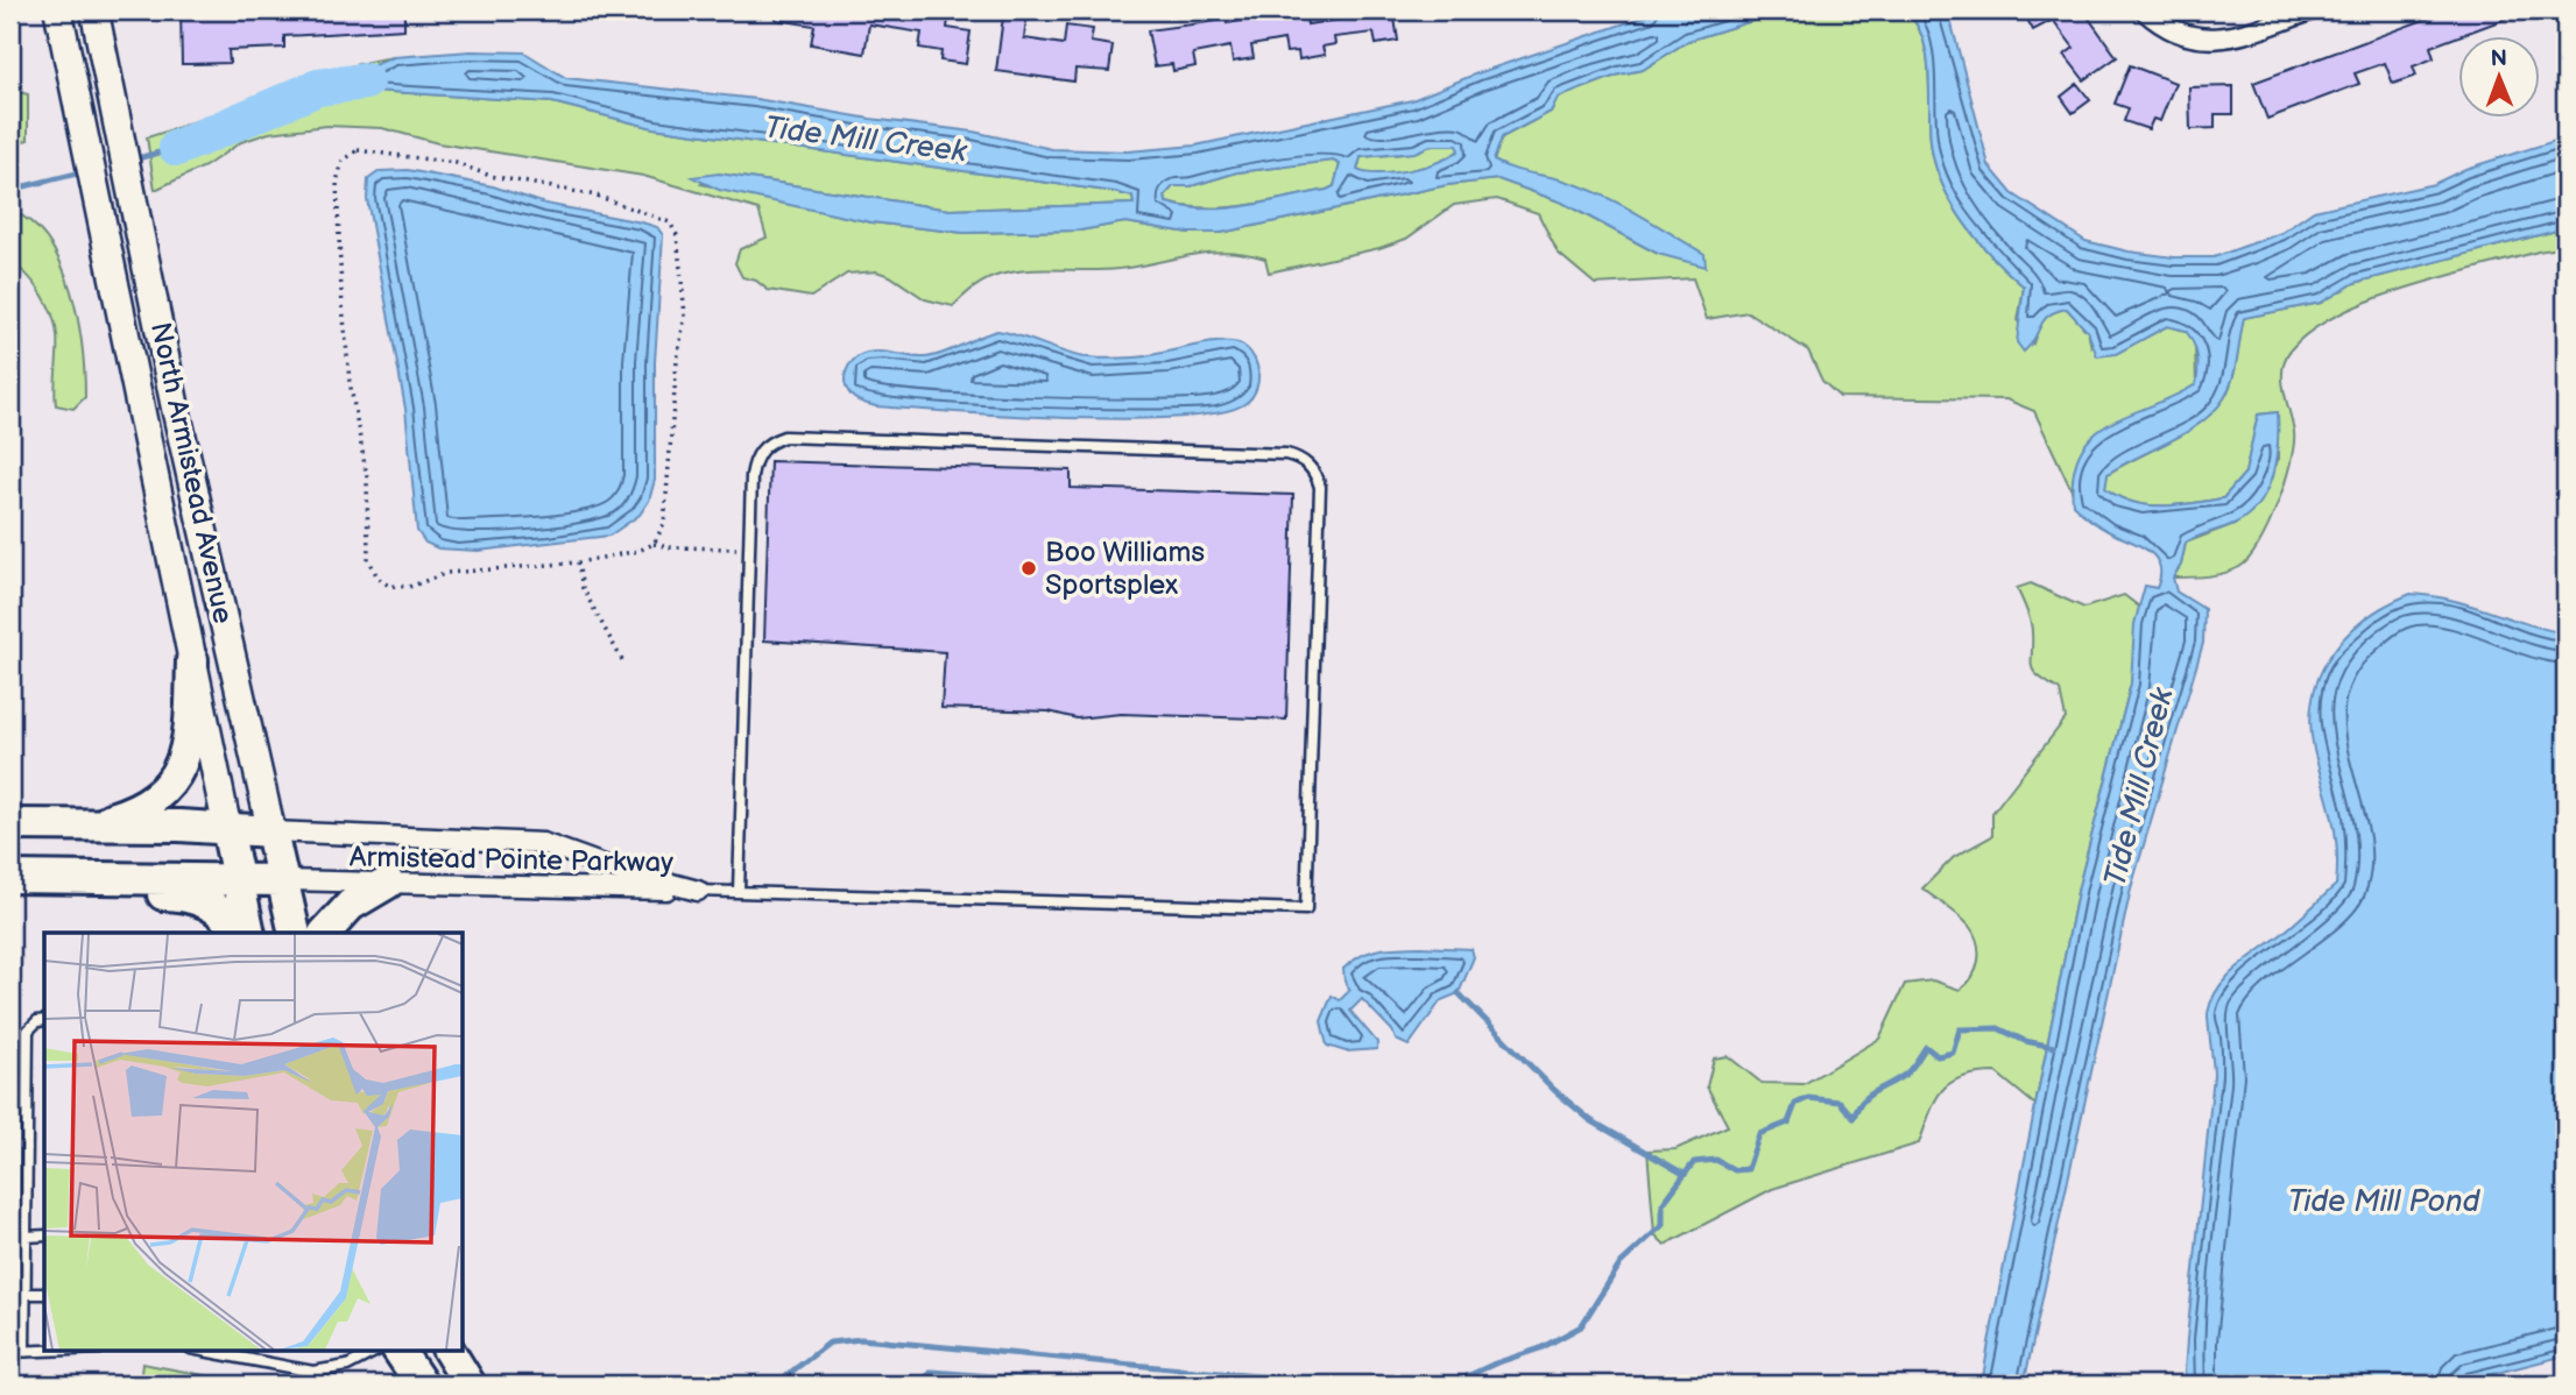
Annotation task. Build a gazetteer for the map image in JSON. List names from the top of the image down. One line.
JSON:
{"streets":{"main road":["North Armistead Avenue"],"street":["Armistead Pointe Parkway"]},"crossings":[["North Armistead Avenue","Armistead Pointe Parkway"]],"water":["Tide Mill Creek","Tide Mill Pond"],"places":["Boo Williams Sportsplex"],"north":"top"}
